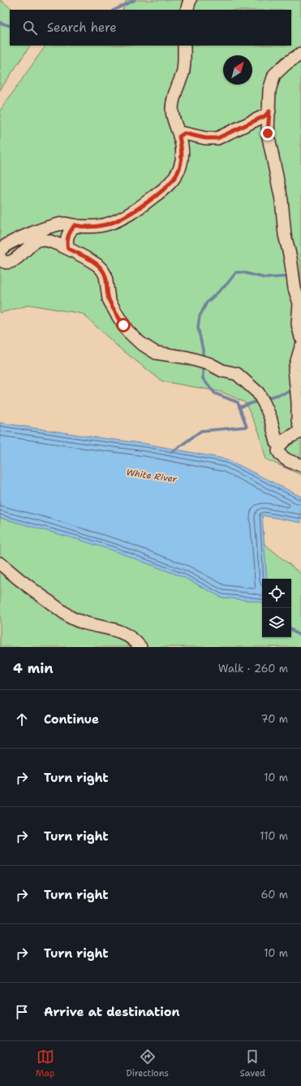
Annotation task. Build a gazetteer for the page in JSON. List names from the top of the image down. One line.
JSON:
{"water":["White River"],"north":"top right","page":{"search":"Search here","heading":["4 min","Walk · 260 m"],"list":[["Continue","70 m"],["Turn right","10 m"],["Turn right","110 m"],["Turn right","60 m"],["Turn right","10 m"],"Arrive at destination"],"nav":["Map","Directions","Saved"]}}
